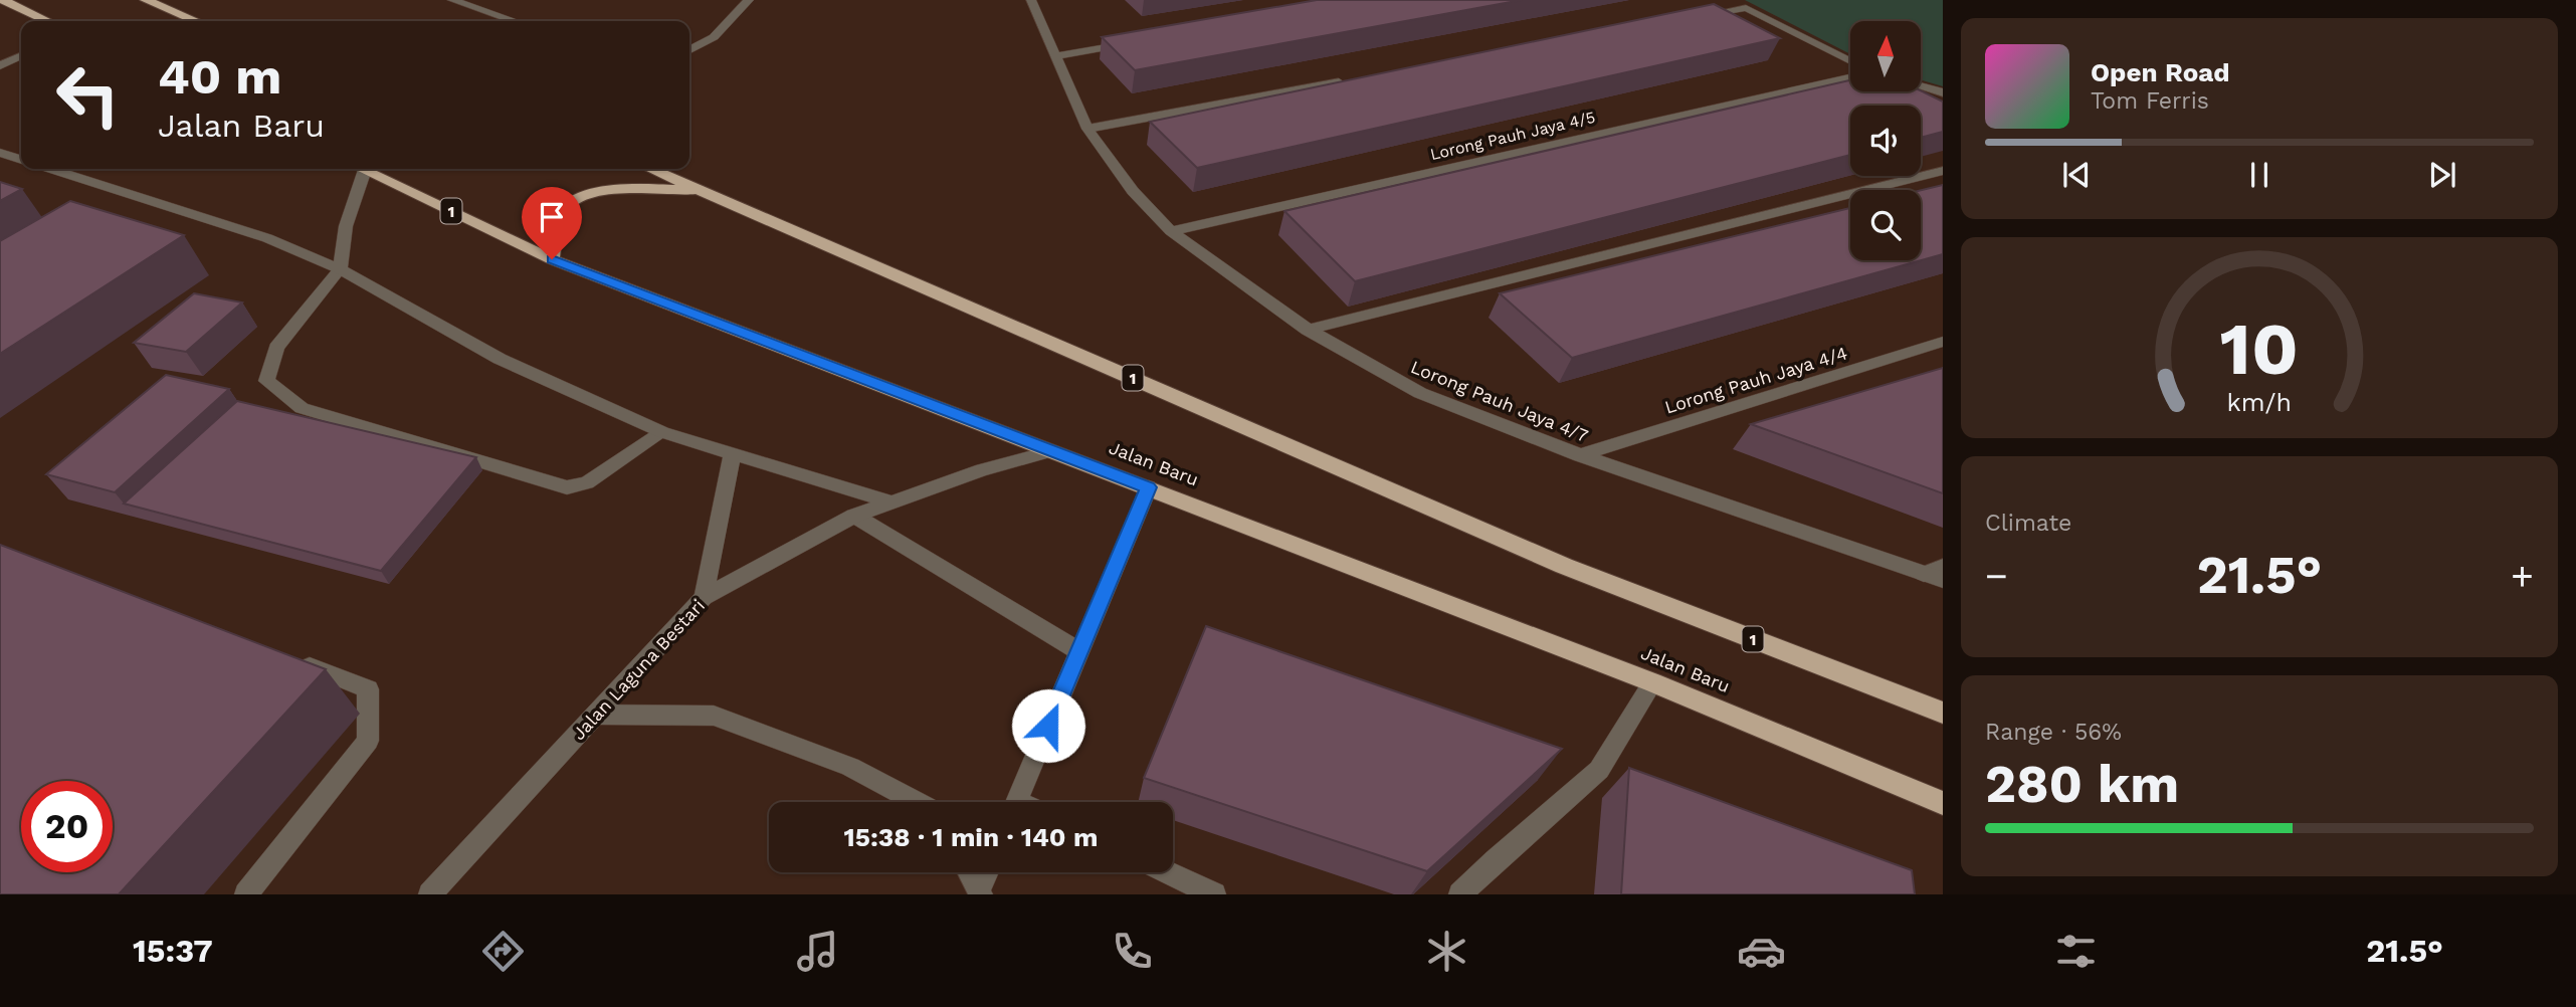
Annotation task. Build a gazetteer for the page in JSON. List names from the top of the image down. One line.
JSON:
{"streets":{"highway":["1","Jalan Baru"],"street":["Lorong Pauh Jaya 4/5","Lorong Pauh Jaya 4/4","Lorong Pauh Jaya 4/7","Jalan Laguna Bestari"]},"crossings":[["Lorong Pauh Jaya 4/5","Lorong Pauh Jaya 4/7"],["Lorong Pauh Jaya 4/4","Lorong Pauh Jaya 4/7"],["Jalan Baru","Jalan Laguna Bestari"]],"north":"top","page":{"turn":["40 m","Jalan Baru"],"song":["Open Road","Tom Ferris"],"tile":["Climate",["Range · 56%","280 km"]],"heat":["−","21.5°","+"],"limit":"20","trip":"15:38 · 1 min · 140 m","tabs":["15:37","21.5°"],"gauge":["10","km/h"]}}
